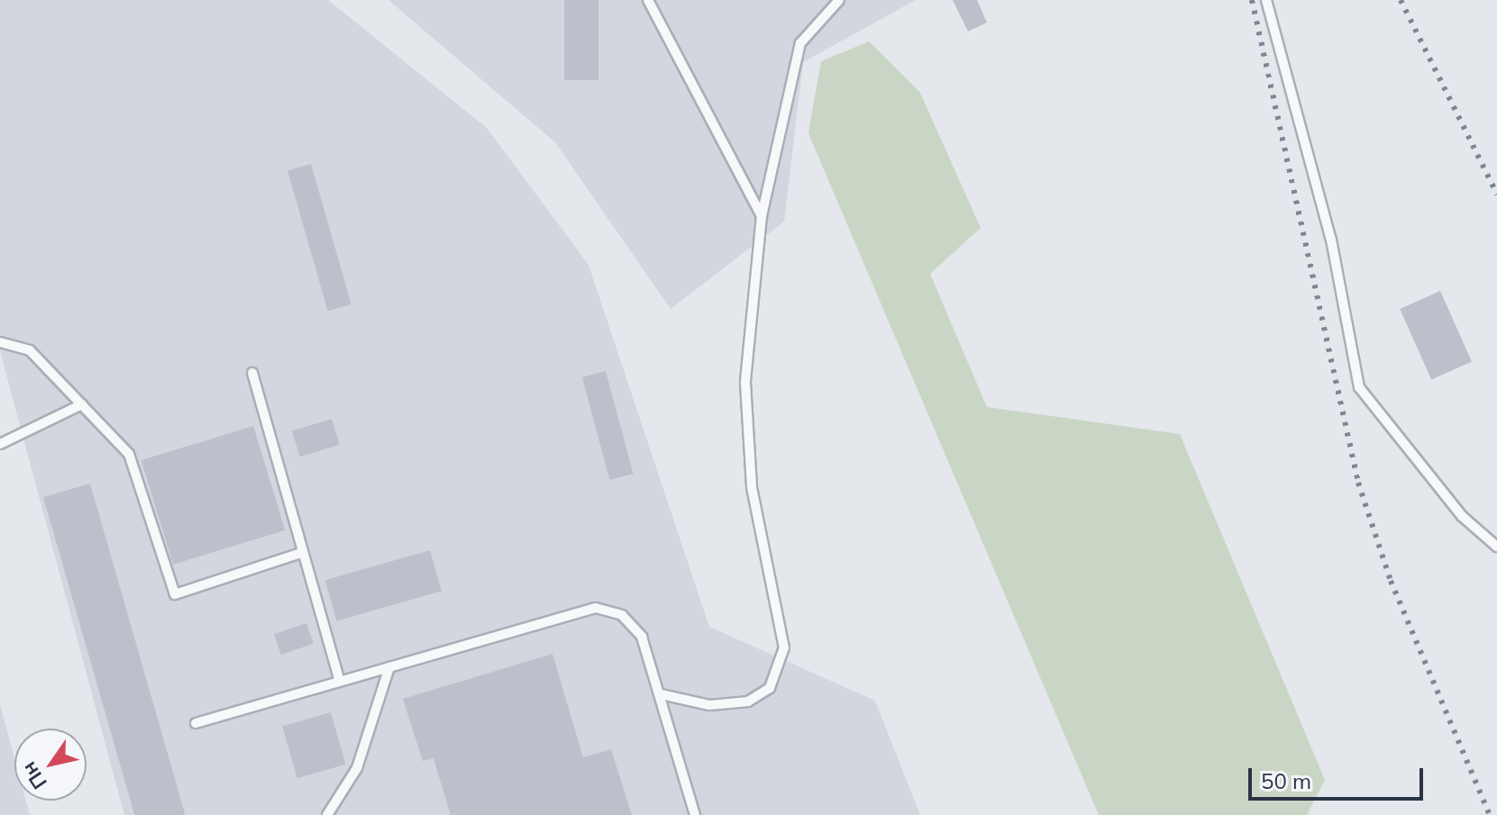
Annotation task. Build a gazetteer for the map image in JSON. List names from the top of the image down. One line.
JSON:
{"scale_bar":"50 m","north":"bottom left"}
